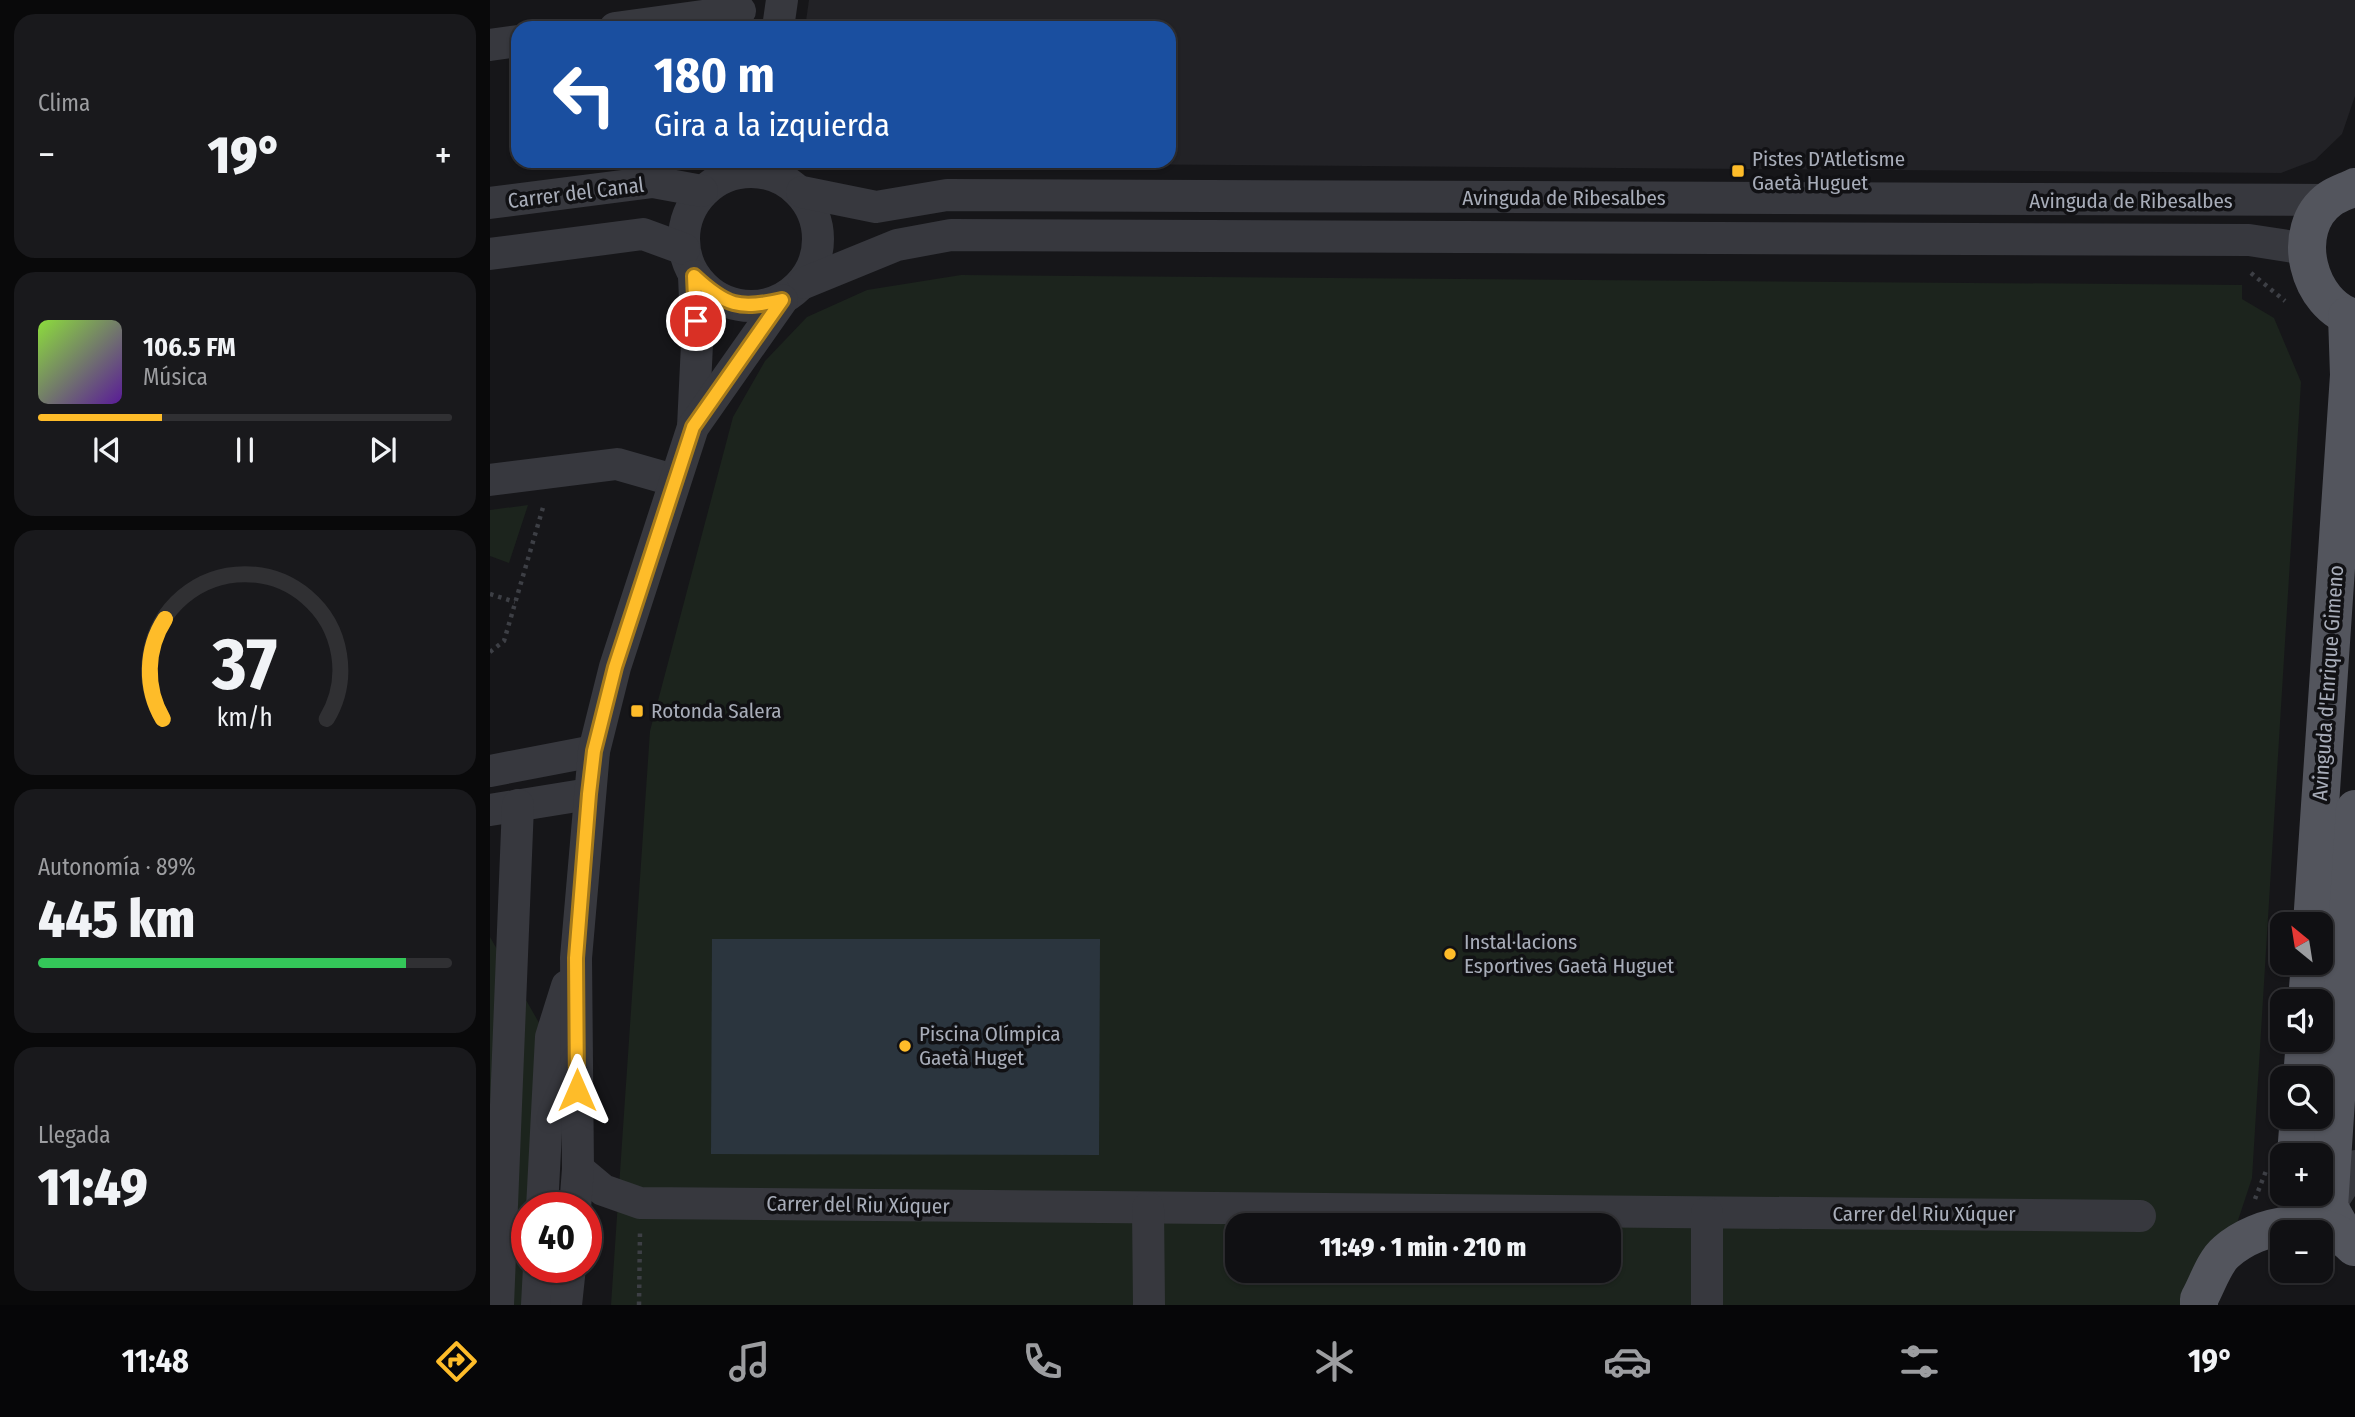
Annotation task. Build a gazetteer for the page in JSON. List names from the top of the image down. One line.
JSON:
{"streets":{"main road":["Avinguda d'Enrique Gimeno"],"street":["Carrer del Canal","Avinguda de Ribesalbes","Carrer del Riu Xúquer"]},"crossings":[["Carrer del Canal","Avinguda de Ribesalbes"]],"places":{"transit":["Pistes D'Atletisme Gaetà Huguet","Rotonda Salera"],"other":["Instal·lacions Esportives Gaetà Huguet","Piscina Olímpica Gaetà Huget"]},"north":"top left","page":{"tile":["Clima",["Autonomía · 89%","445 km"],["Llegada","11:49"]],"turn":["180 m","Gira a la izquierda"],"heat":["−","19°","+"],"song":["106.5 FM","Música"],"map_buttons":["+","−"],"limit":"40","trip":"11:49 · 1 min · 210 m","tabs":["11:48","19°"],"gauge":["37","km/h"]}}
